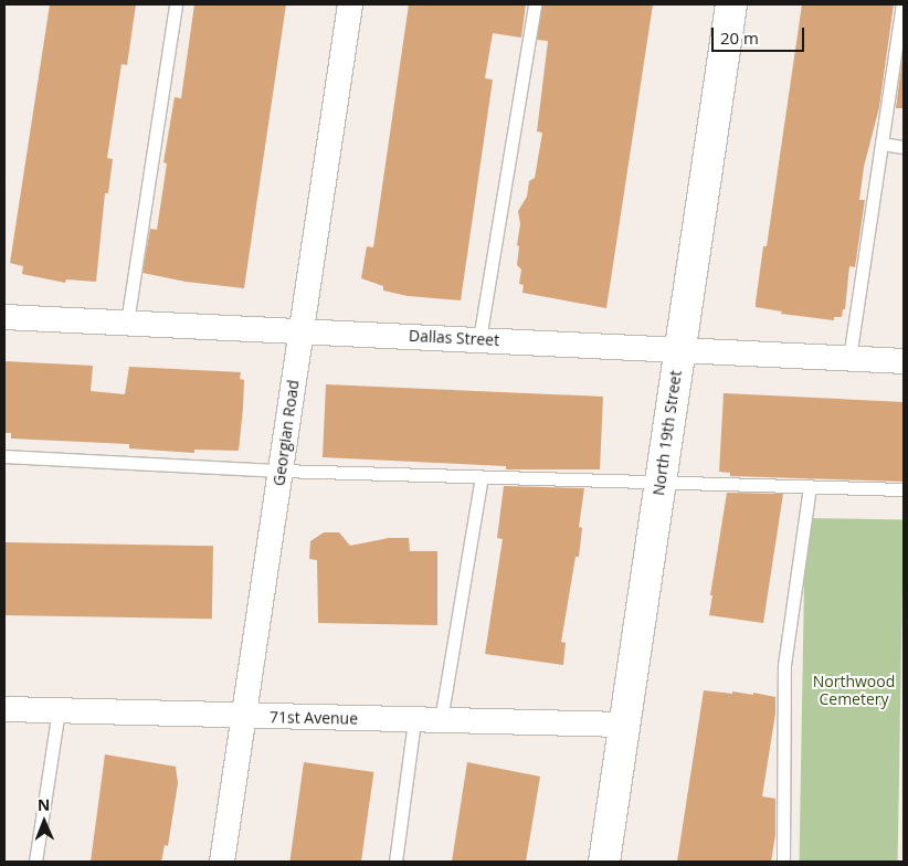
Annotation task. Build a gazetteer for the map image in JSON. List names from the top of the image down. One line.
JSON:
{"streets":{"street":["Dallas Street","Georgian Road","North 19th Street","71st Avenue"]},"crossings":[["Dallas Street","Georgian Road"],["Dallas Street","North 19th Street"],["Georgian Road","71st Avenue"],["North 19th Street","71st Avenue"]],"parks":["Northwood Cemetery"],"scale_bar":"20 m","north":"top"}
